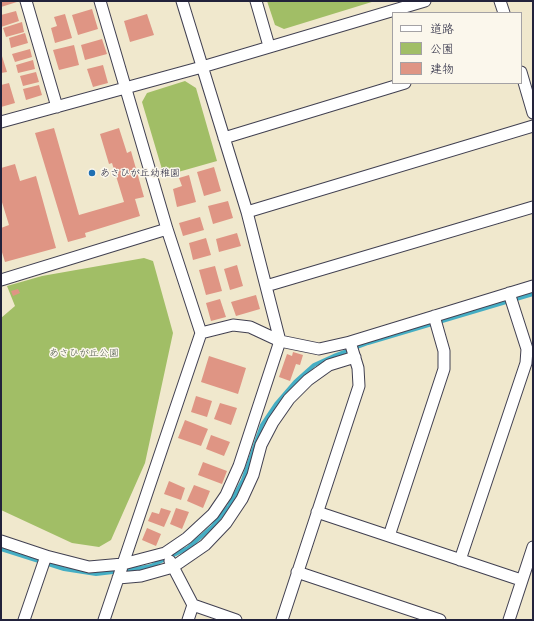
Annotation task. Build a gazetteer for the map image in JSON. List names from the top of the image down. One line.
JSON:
{"parks":["あさひが丘公園"],"places":["あさひが丘幼稚園"],"legend":["道路","公園","建物"]}
